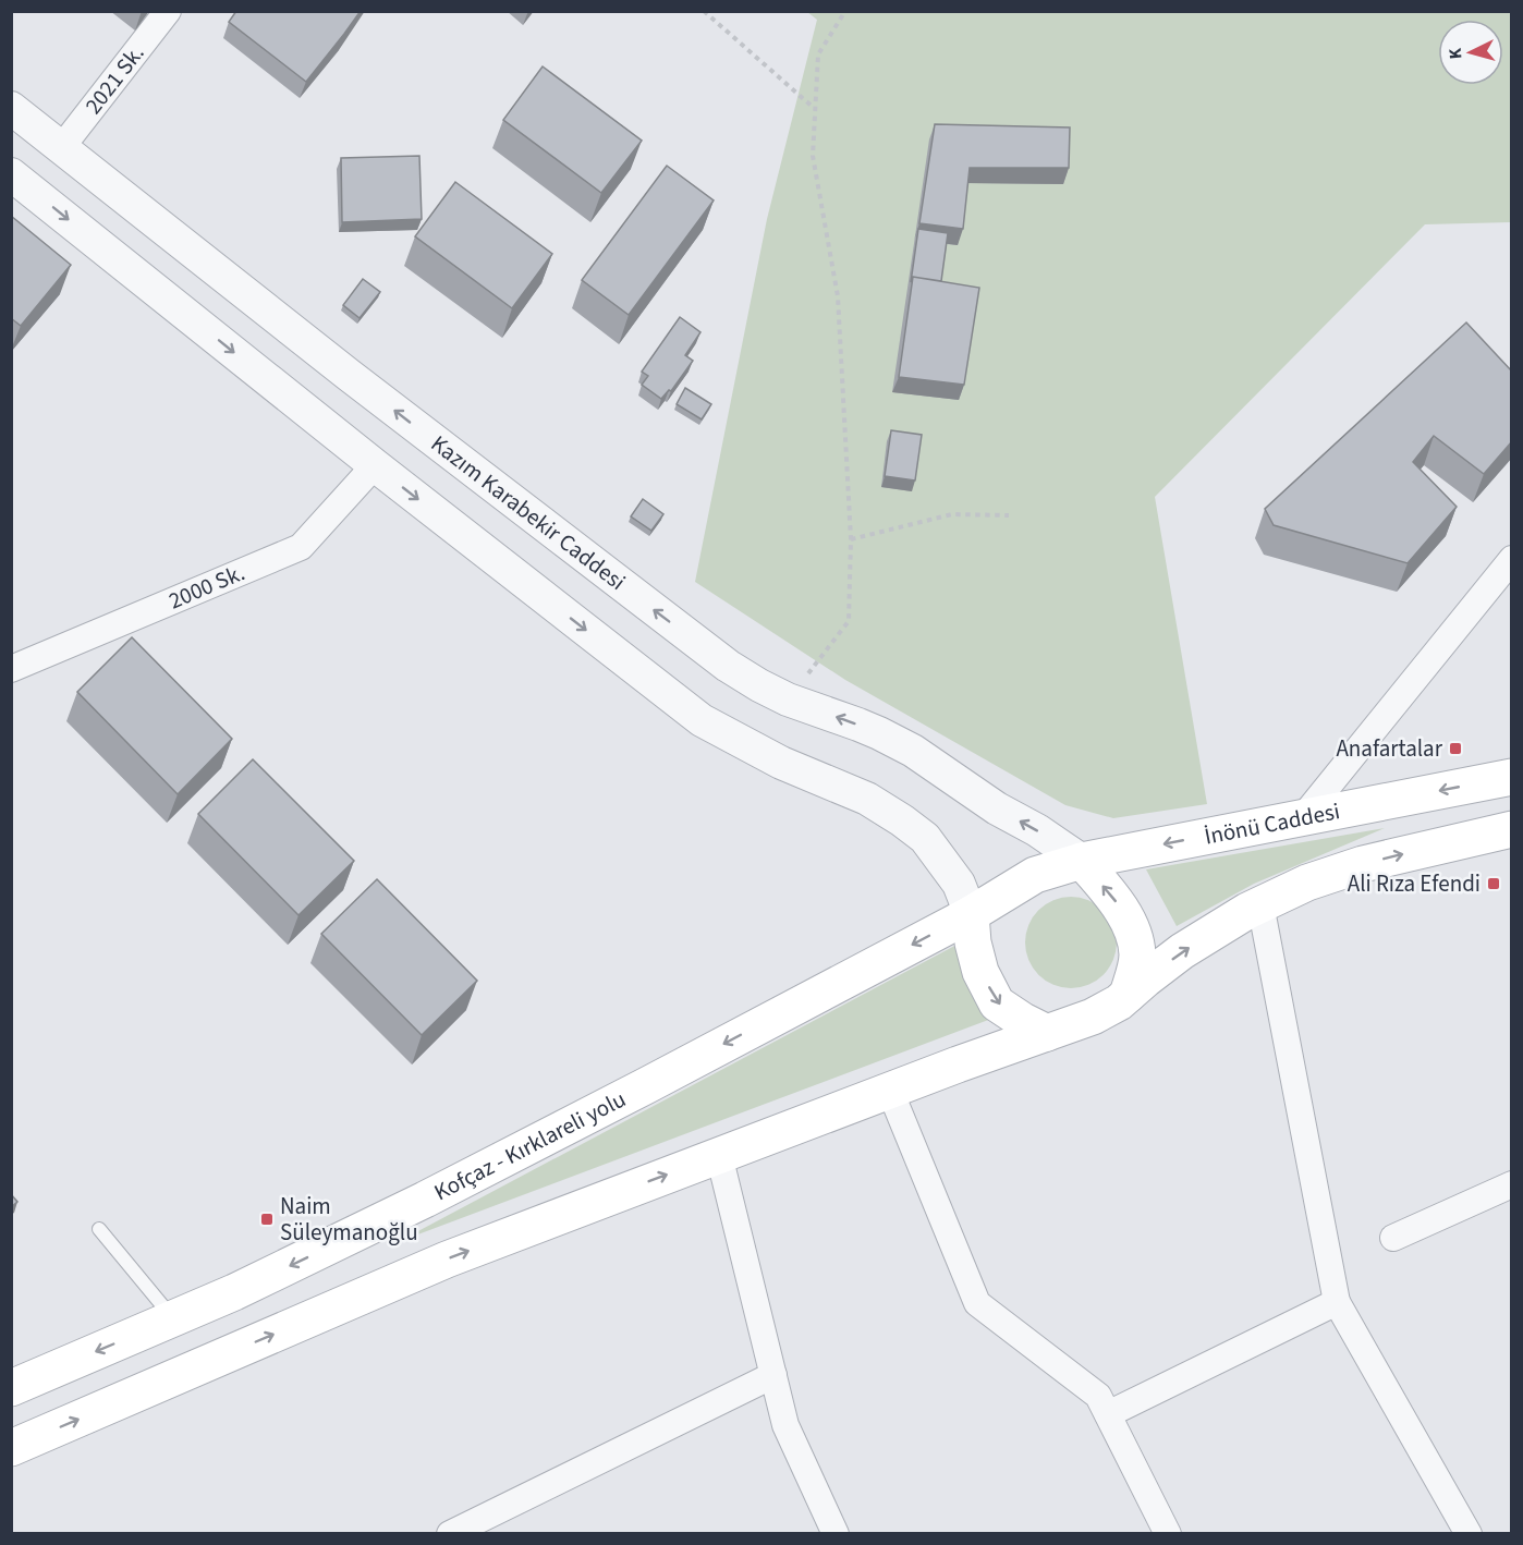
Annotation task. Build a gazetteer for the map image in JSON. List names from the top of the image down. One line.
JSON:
{"streets":{"main road":["İnönü Caddesi","Kofçaz - Kırklareli yolu"],"street":["2021 Sk.","Kazım Karabekir Caddesi","2000 Sk."]},"crossings":[["2021 Sk.","Kazım Karabekir Caddesi"],["Kazım Karabekir Caddesi","İnönü Caddesi"],["Kazım Karabekir Caddesi","Kofçaz - Kırklareli yolu"],["İnönü Caddesi","Kofçaz - Kırklareli yolu"]],"places":{"transit":["Anafartalar","Ali Rıza Efendi","Naim Süleymanoğlu"]},"north":"left"}
